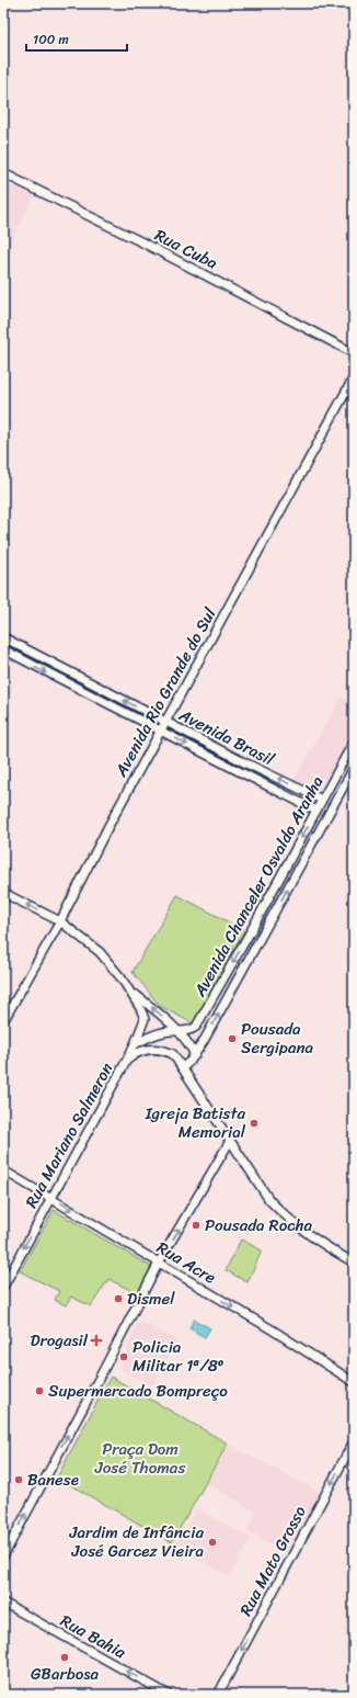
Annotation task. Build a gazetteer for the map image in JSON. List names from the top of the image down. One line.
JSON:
{"streets":{"street":["Rua Cuba","Avenida Rio Grande do Sul","Avenida Brasil","Avenida Chanceler Osvaldo Aranha","Rua Mariano Salmeron","Rua Acre","Rua Mato Grosso","Rua Bahia"]},"crossings":[["Avenida Rio Grande do Sul","Avenida Brasil"],["Avenida Brasil","Avenida Chanceler Osvaldo Aranha"],["Avenida Chanceler Osvaldo Aranha","Rua Mariano Salmeron"],["Rua Mariano Salmeron","Rua Acre"]],"one_way":["Rua Acre","Rua Mato Grosso","Rua Bahia"],"parks":["Praça Dom José Thomas"],"places":{"other":["Pousada Sergipana","Igreja Batista Memorial","Pousada Rocha","Dismel","Policia Militar 1ª/8º","Supermercado Bompreço","Banese","Jardim de Infância José Garcez Vieira","GBarbosa"],"health":["Drogasil"]},"scale_bar":"100 m"}
